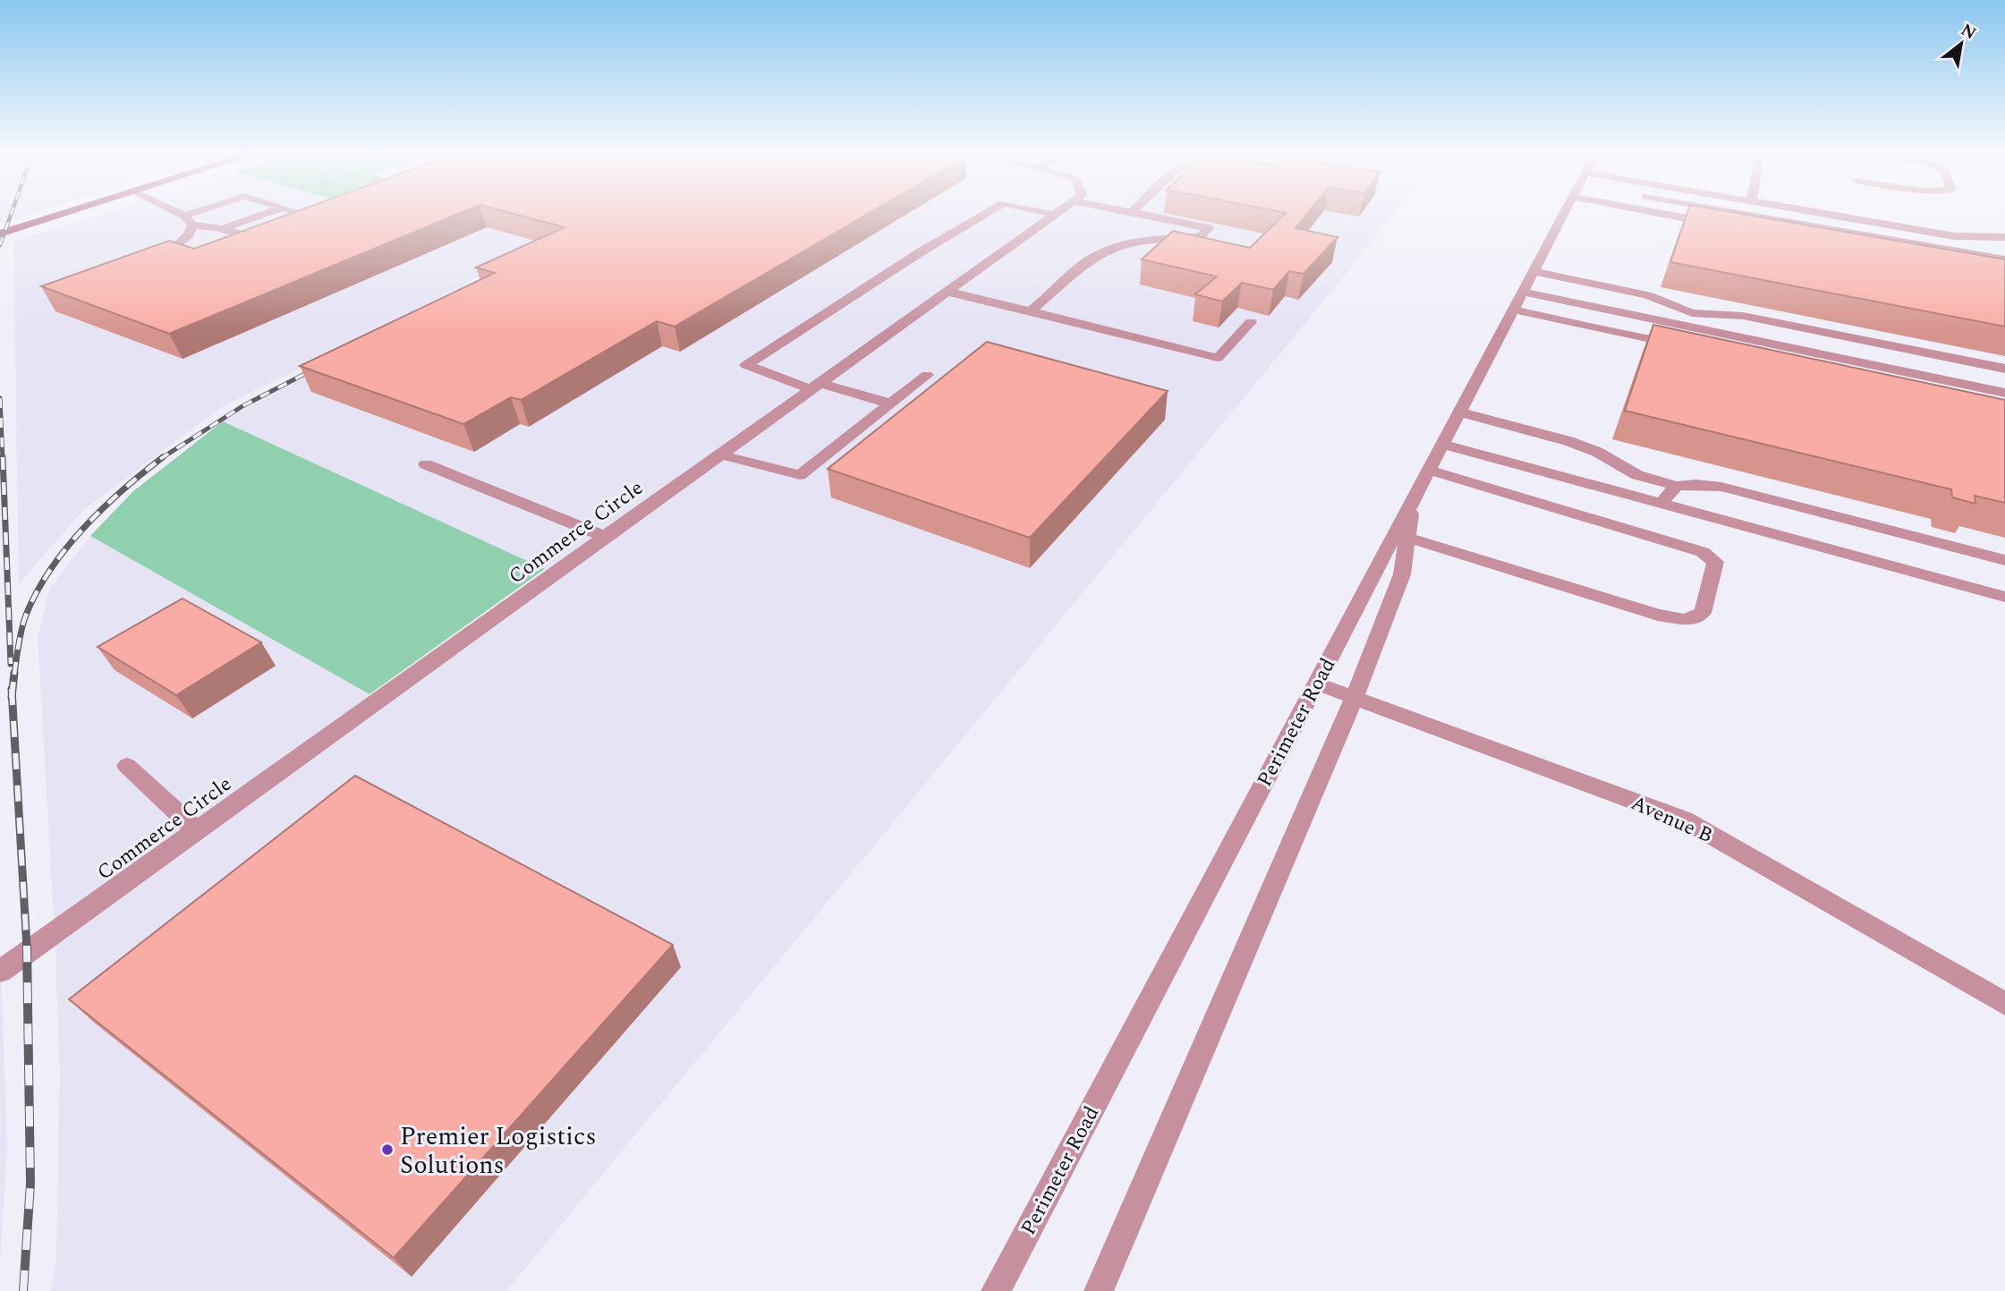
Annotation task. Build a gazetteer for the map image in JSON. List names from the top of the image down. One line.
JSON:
{"streets":{"street":["Commerce Circle","Perimeter Road","Avenue B"]},"crossings":[["Perimeter Road","Avenue B"]],"places":["Premier Logistics Solutions"],"north":"top right"}
